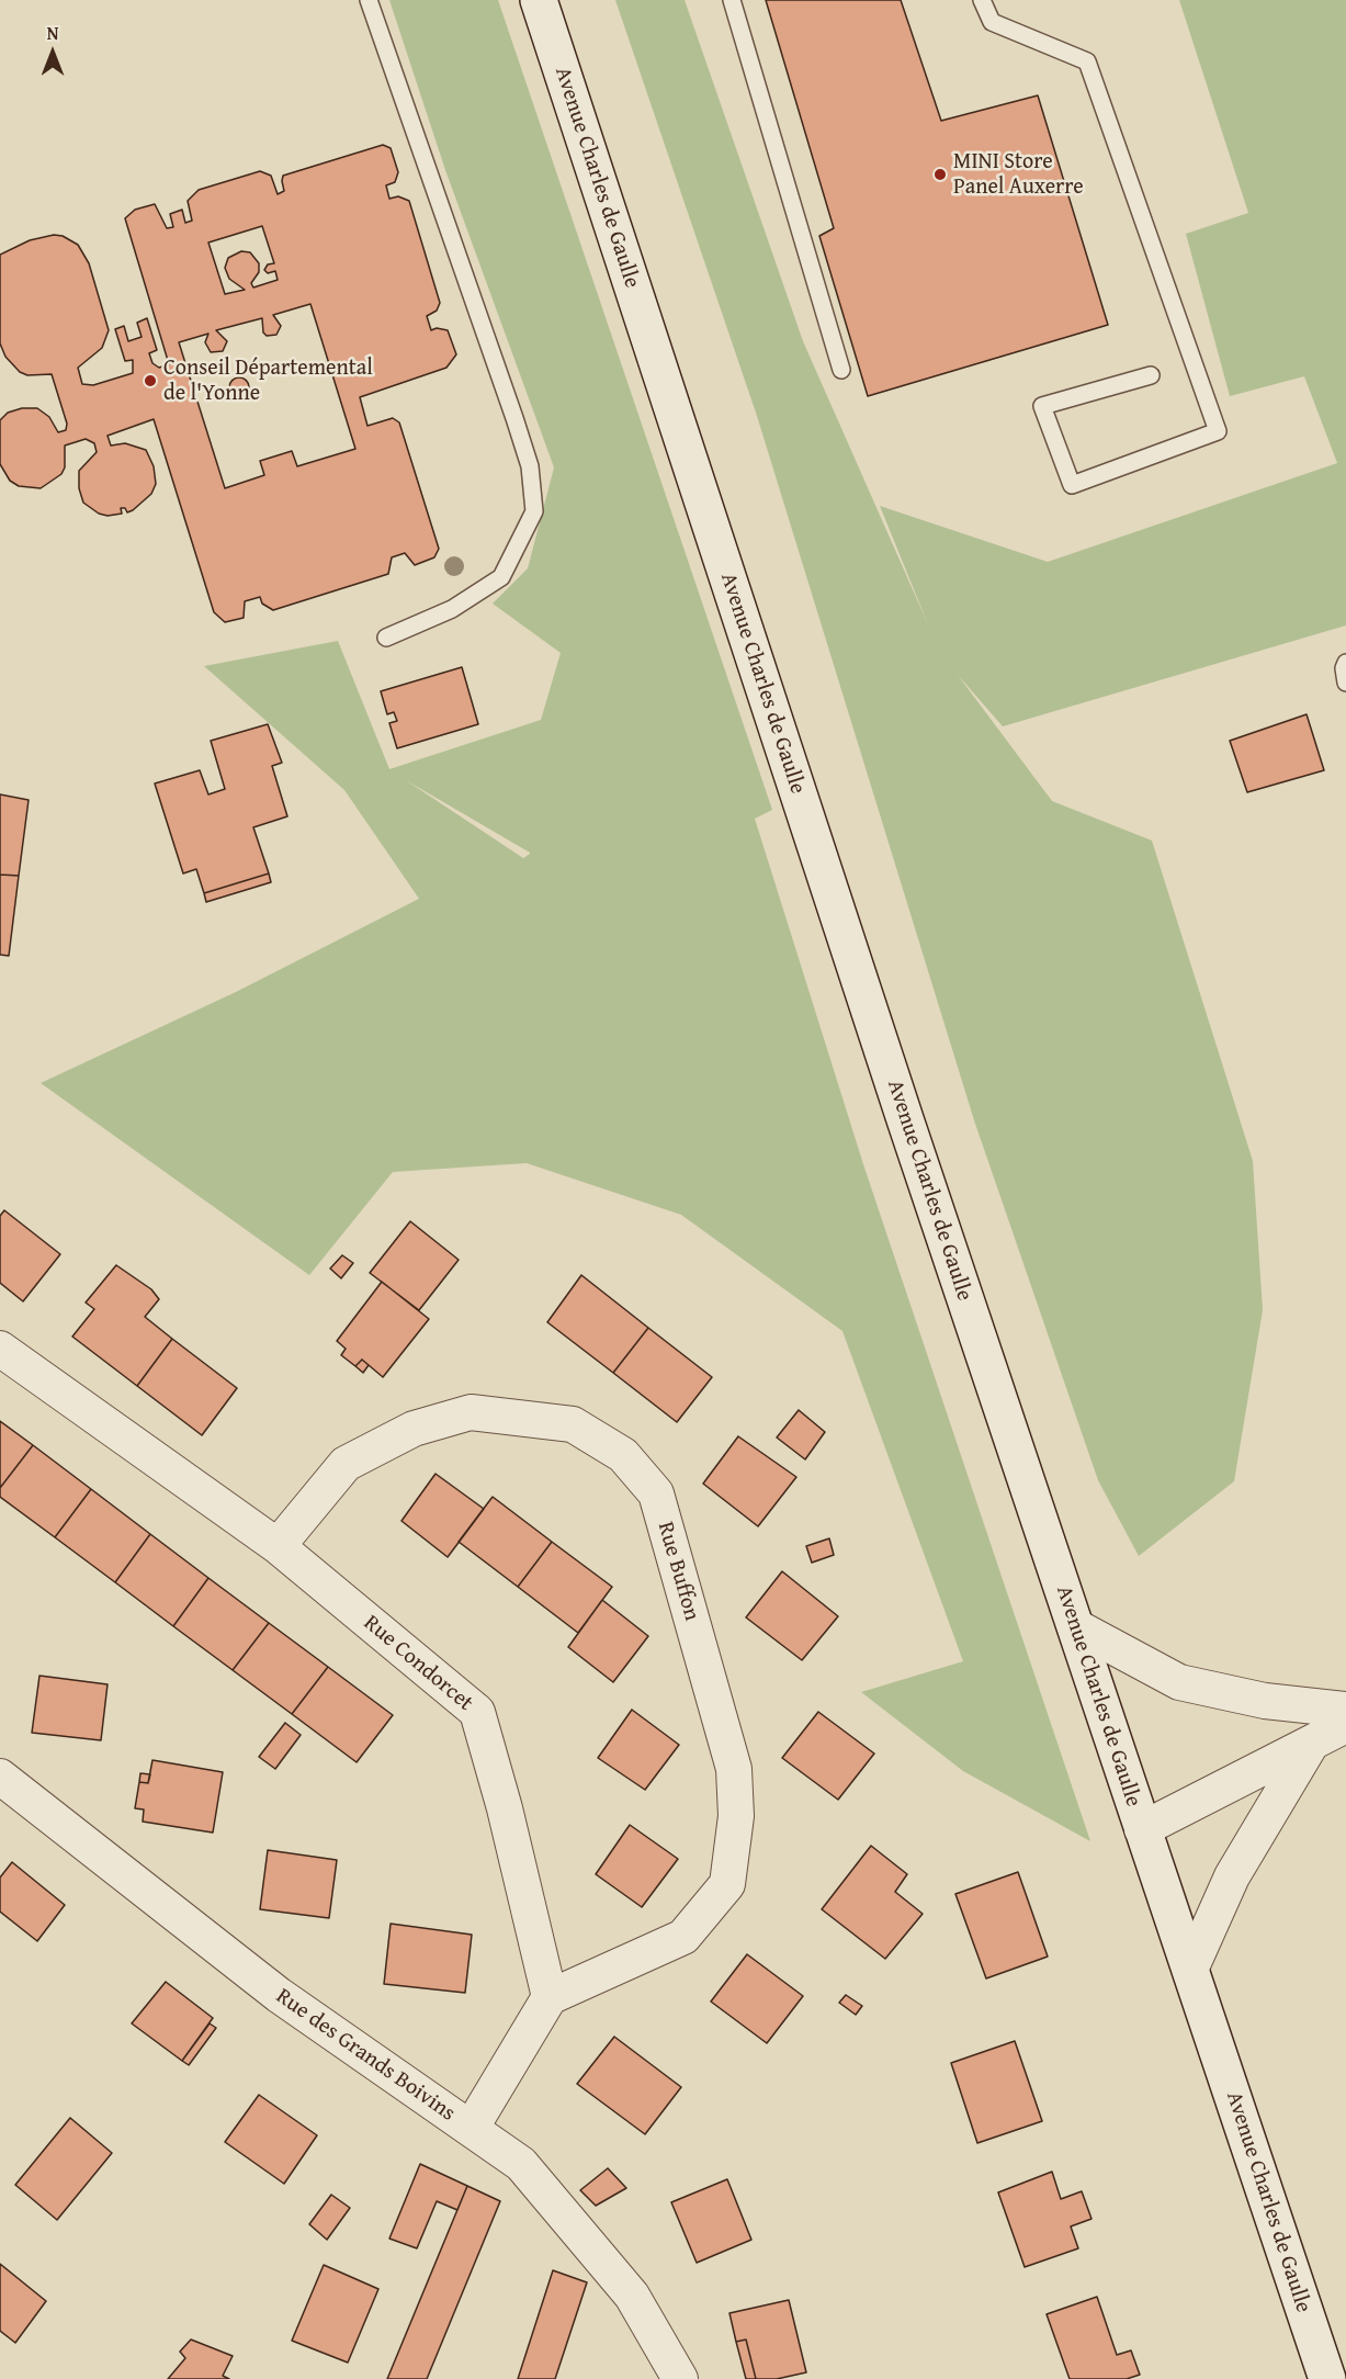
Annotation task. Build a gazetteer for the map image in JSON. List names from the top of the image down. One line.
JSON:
{"streets":{"main road":["Avenue Charles de Gaulle"],"street":["Rue Buffon","Rue Condorcet","Rue des Grands Boivins"]},"crossings":[["Rue Buffon","Rue Condorcet"]],"places":["MINI Store Panel Auxerre","Conseil Départemental de l'Yonne"],"north":"top"}
